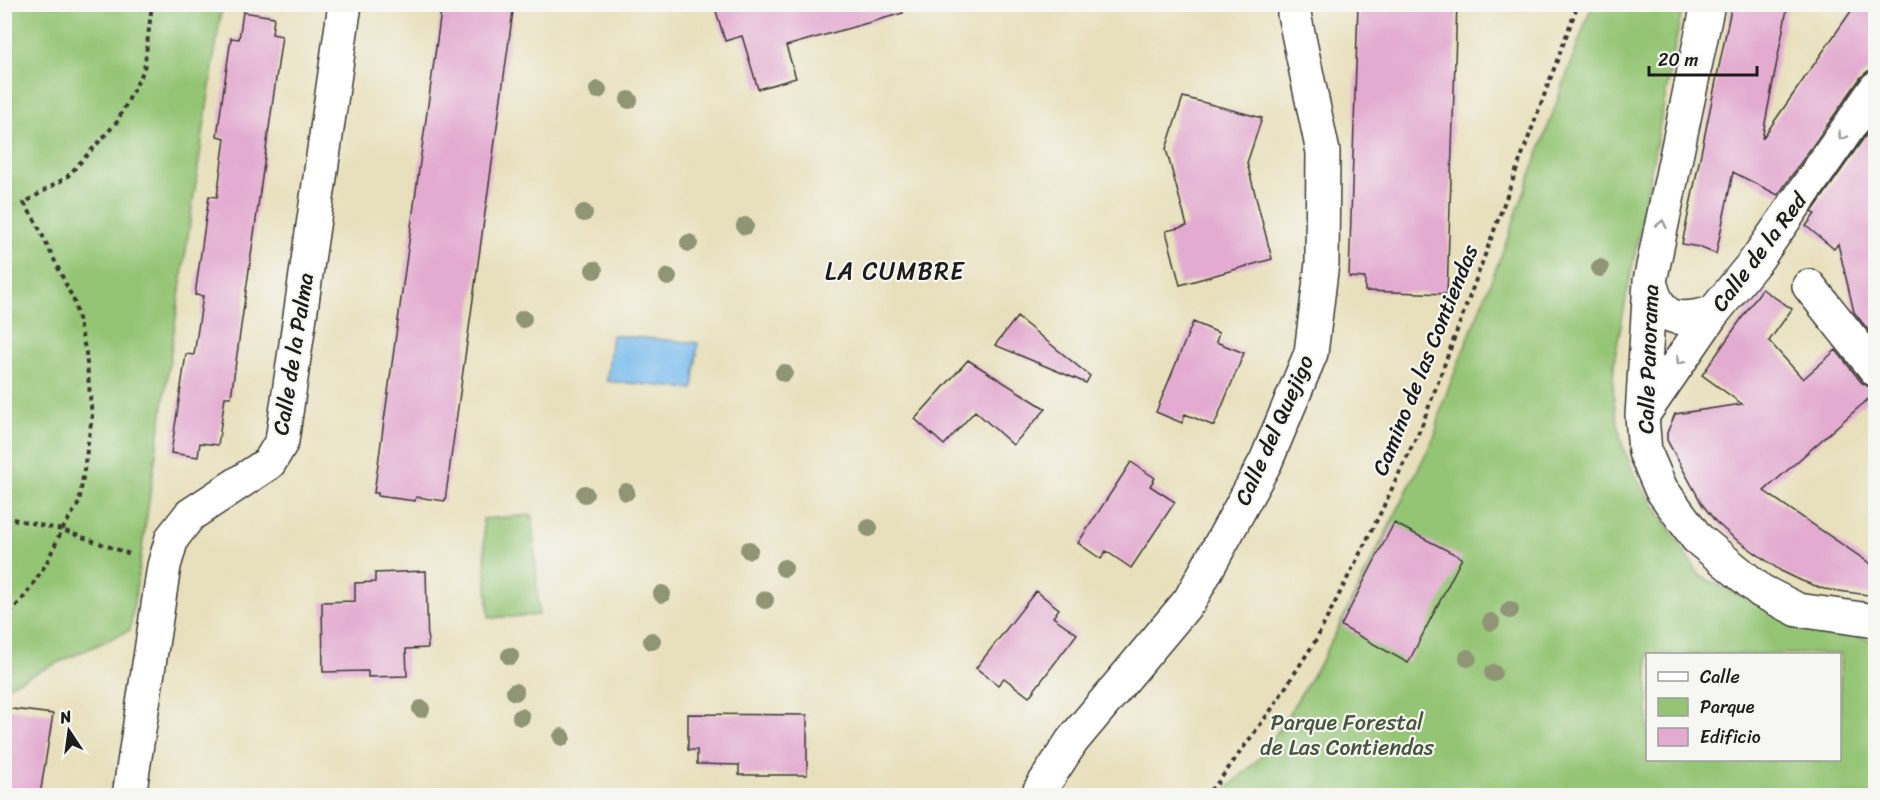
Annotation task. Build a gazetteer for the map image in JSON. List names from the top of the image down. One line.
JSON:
{"streets":{"street":["Calle de la Red","Calle de la Palma","Calle Panorama","Calle del Quejigo"],"path":["Camino de las Contiendas"]},"crossings":[["Calle de la Red","Calle Panorama"]],"one_way":["Calle de la Red","Calle Panorama"],"districts":["LA CUMBRE"],"parks":["Parque Forestal de Las Contiendas"],"legend":["Calle","Parque","Edificio"],"scale_bar":"20 m","north":"top"}
